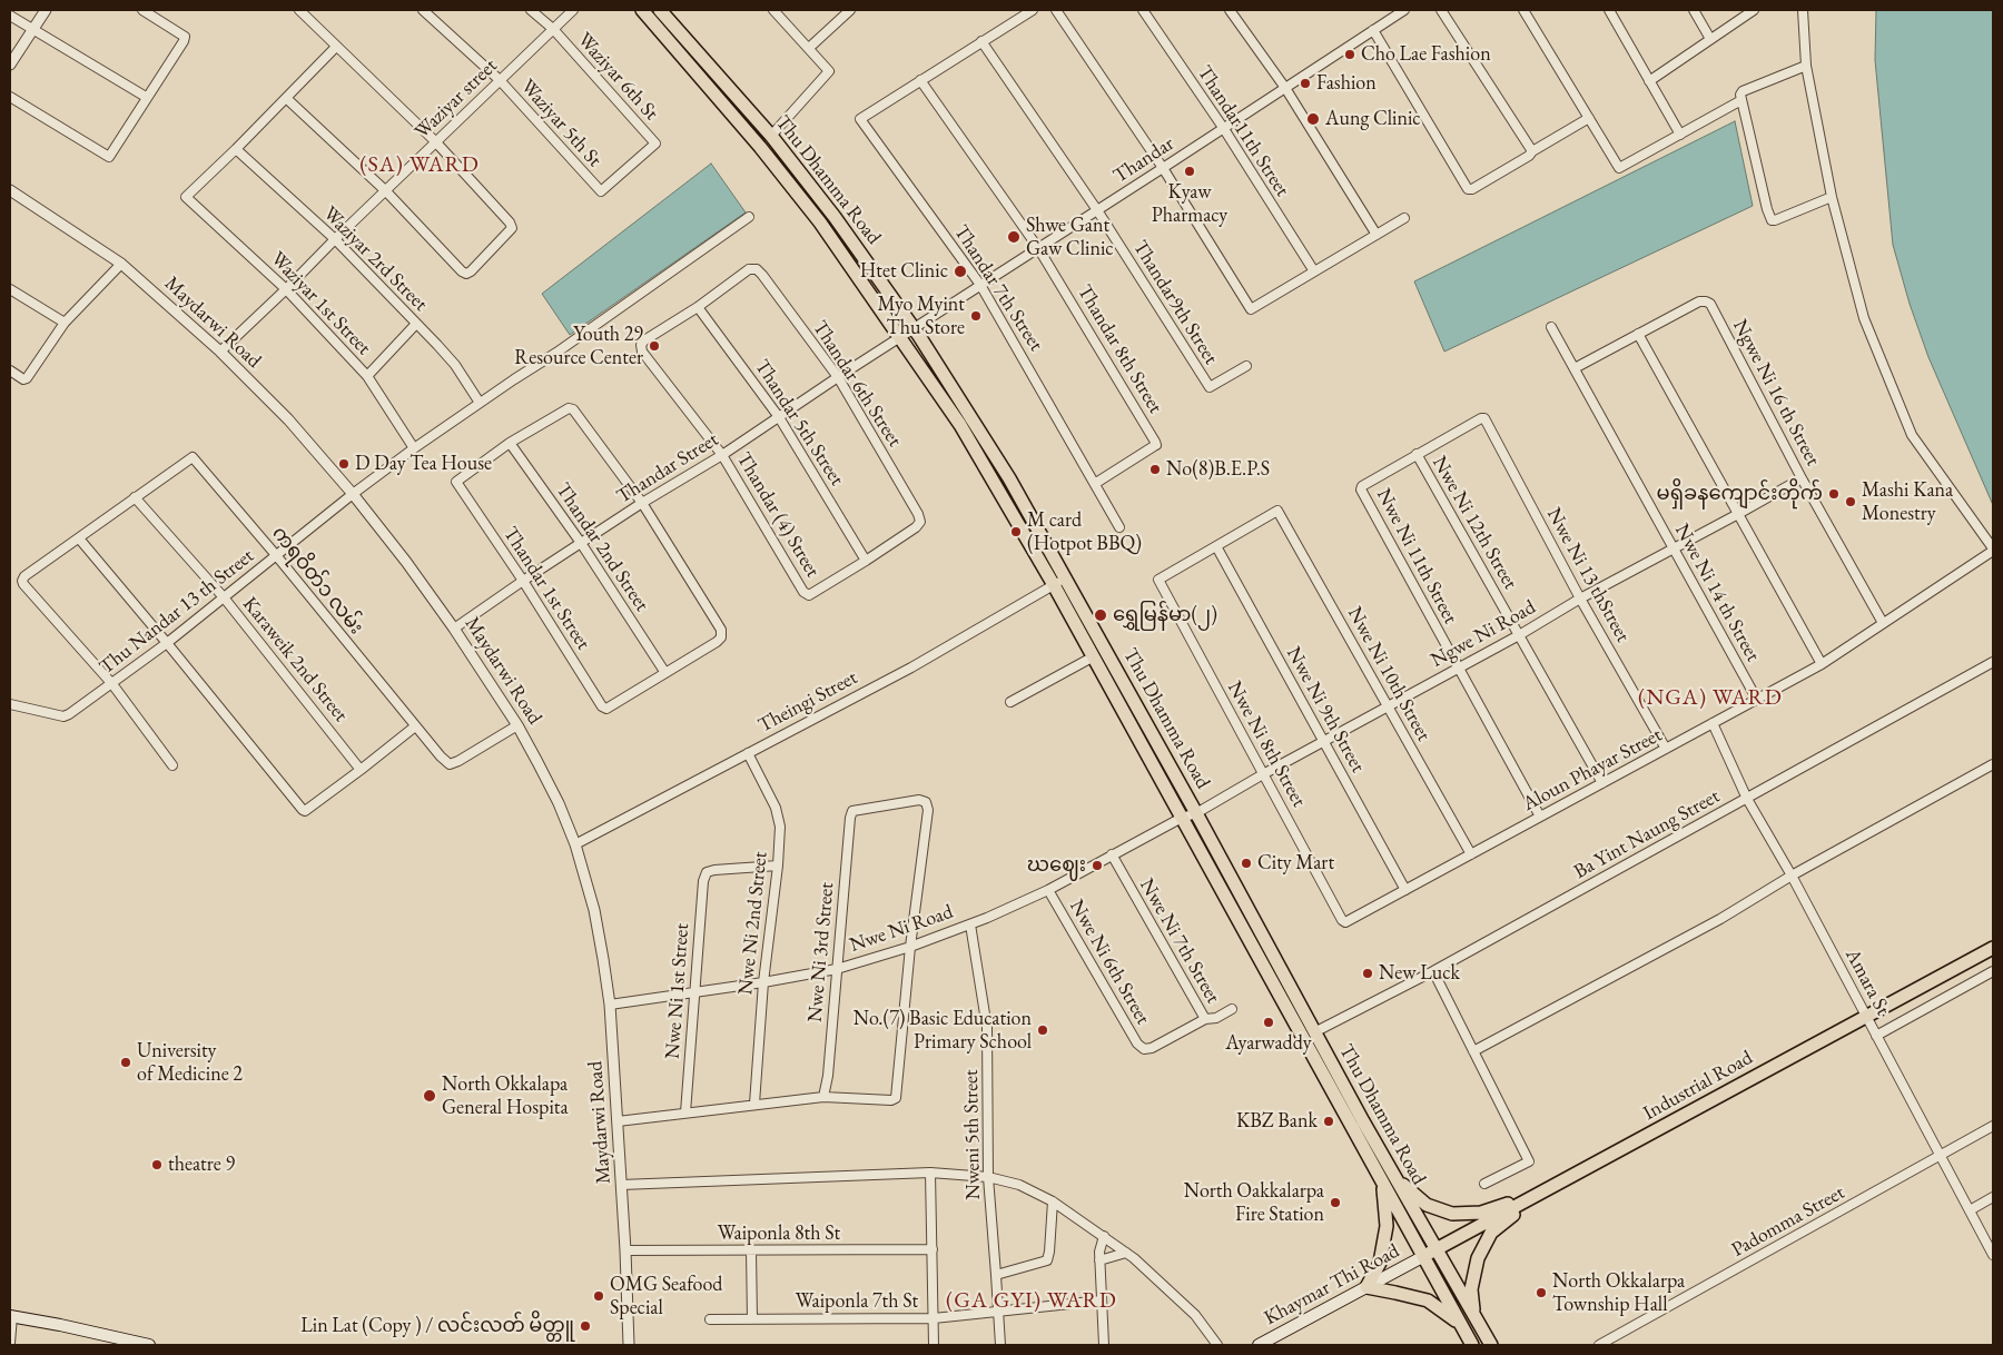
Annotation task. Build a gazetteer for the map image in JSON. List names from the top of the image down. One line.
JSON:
{"streets":{"main road":["Thu Dhamma Road","Industrial Road","Khaymar Thi Road"],"street":["Waziyar 6th St","Waziyar street","Waziyar 5th St","Thandar11th Street","Thandar","Waziyar 2rd Street","Thandar 7th Street","Thandar9th Street","Waziyar 1st Street","Maydarwi Road","Thandar 8th Street","Thandar 6th Street","Ngwe Ni 16 th Street","Thandar 5th Street","Thandar Street","Thandar (4) Street","Nwe Ni 12th Street","Thandar 2nd Street","Nwe Ni 11th Street","Nwe Ni 13 thStreet","ကရဝိတ်၁ လမ်း","Thandar 1st Street","Nwe Ni 14 th Street","Thu Nandar 13 th Street","Ngwe Ni Road","Karaweik 2nd Street","Nwe Ni 10th Street","Theingi Street","Nwe Ni 9th Street","Nwe Ni 8th Street","Aloun Phayar Street","Ba Yint Naung Street","Nwe Ni 2nd Street","Nwe Ni Road","Nwe Ni 7th Street","Nwe Ni 3rd Street","Nwe Ni 6th Street","Amara St","Nwe Ni 1st Street","Nweni 5th Street","Padomma Street","Waiponla 8th St","Waiponla 7th St"]},"crossings":[["Waziyar 6th St","Waziyar street"],["Waziyar 6th St","Waziyar 5th St"],["Waziyar street","Waziyar 5th St"],["Waziyar street","Waziyar 2rd Street"],["Waziyar street","Waziyar 1st Street"],["Waziyar street","Maydarwi Road"],["Thandar11th Street","Thandar"],["Thandar","Thu Dhamma Road"],["Thandar","Thandar 7th Street"],["Thandar","Thandar9th Street"],["Thandar","Thandar 8th Street"],["Thandar","Thandar Street"],["Thu Dhamma Road","Thandar Street"],["Thu Dhamma Road","Ngwe Ni Road"],["Thu Dhamma Road","Theingi Street"],["Thu Dhamma Road","Ba Yint Naung Street"],["Thu Dhamma Road","Nwe Ni Road"],["Thu Dhamma Road","Industrial Road"],["Thu Dhamma Road","Khaymar Thi Road"],["Waziyar 2rd Street","Waziyar 1st Street"],["Waziyar 2rd Street","Thu Nandar 13 th Street"],["Thandar 7th Street","Thandar 8th Street"],["Waziyar 1st Street","Thu Nandar 13 th Street"],["Maydarwi Road","Thandar Street"],["Maydarwi Road","ကရဝိတ်၁ လမ်း"],["Maydarwi Road","Thu Nandar 13 th Street"],["Maydarwi Road","Theingi Street"],["Maydarwi Road","Nwe Ni Road"],["Maydarwi Road","Waiponla 8th St"],["Thandar 6th Street","Thandar 5th Street"],["Thandar 6th Street","Thandar Street"],["Thandar 6th Street","Thandar (4) Street"],["Ngwe Ni 16 th Street","Ngwe Ni Road"],["Ngwe Ni 16 th Street","Aloun Phayar Street"],["Thandar 5th Street","Thandar Street"],["Thandar 5th Street","Thandar (4) Street"],["Thandar Street","Thandar (4) Street"],["Thandar Street","Thandar 2nd Street"],["Thandar Street","Thandar 1st Street"],["Nwe Ni 12th Street","Nwe Ni 11th Street"],["Nwe Ni 12th Street","Nwe Ni 13 thStreet"],["Nwe Ni 12th Street","Ngwe Ni Road"],["Nwe Ni 12th Street","Aloun Phayar Street"],["Thandar 2nd Street","Thandar 1st Street"],["Nwe Ni 11th Street","Nwe Ni 13 thStreet"],["Nwe Ni 11th Street","Ngwe Ni Road"],["Nwe Ni 11th Street","Aloun Phayar Street"],["Nwe Ni 13 thStreet","Ngwe Ni Road"],["Nwe Ni 13 thStreet","Aloun Phayar Street"],["ကရဝိတ်၁ လမ်း","Thu Nandar 13 th Street"],["ကရဝိတ်၁ လမ်း","Karaweik 2nd Street"],["Nwe Ni 14 th Street","Ngwe Ni Road"],["Nwe Ni 14 th Street","Aloun Phayar Street"],["Thu Nandar 13 th Street","Karaweik 2nd Street"],["Ngwe Ni Road","Nwe Ni 10th Street"],["Ngwe Ni Road","Nwe Ni 9th Street"],["Ngwe Ni Road","Nwe Ni 8th Street"],["Ngwe Ni Road","Nwe Ni Road"],["Nwe Ni 10th Street","Nwe Ni 9th Street"],["Nwe Ni 10th Street","Nwe Ni 8th Street"],["Nwe Ni 10th Street","Aloun Phayar Street"],["Theingi Street","Nwe Ni 2nd Street"],["Nwe Ni 9th Street","Nwe Ni 8th Street"],["Nwe Ni 9th Street","Aloun Phayar Street"],["Nwe Ni 8th Street","Aloun Phayar Street"],["Aloun Phayar Street","Amara St"],["Ba Yint Naung Street","Amara St"],["Nwe Ni 2nd Street","Nwe Ni Road"],["Nwe Ni 2nd Street","Nwe Ni 1st Street"],["Nwe Ni Road","Nwe Ni 7th Street"],["Nwe Ni Road","Nwe Ni 3rd Street"],["Nwe Ni Road","Nwe Ni 6th Street"],["Nwe Ni Road","Nwe Ni 1st Street"],["Nwe Ni Road","Nweni 5th Street"],["Nwe Ni 7th Street","Nwe Ni 6th Street"],["Amara St","Industrial Road"],["Amara St","Padomma Street"],["Industrial Road","Khaymar Thi Road"],["Nweni 5th Street","Waiponla 7th St"]],"districts":["(SA) WARD","(NGA) WARD","(GA GYI) WARD"],"places":["Cho Lae Fashion","Fashion","Aung Clinic","Kyaw Pharmacy","Shwe Gant Gaw Clinic","Htet Clinic","Myo Myint Thu Store","Youth 29 Resource Center","D Day Tea House","No(8)B.E.P.S","မရှိခနကျောင်းတိုက်","Mashi Kana Monestry","M card (Hotpot BBQ)","ရွှေမြန်မာ(၂)","City Mart","ဃဈေး","New Luck","Ayarwaddy","No.(7) Basic Education Primary School","University of Medicine 2","North Okkalapa General Hospita","KBZ Bank","theatre 9","North Oakkalarpa Fire Station","North Okkalarpa Township Hall","OMG Seafood Special","Lin Lat (Copy ) / လင်းလတ် မိတ္တူ"]}
